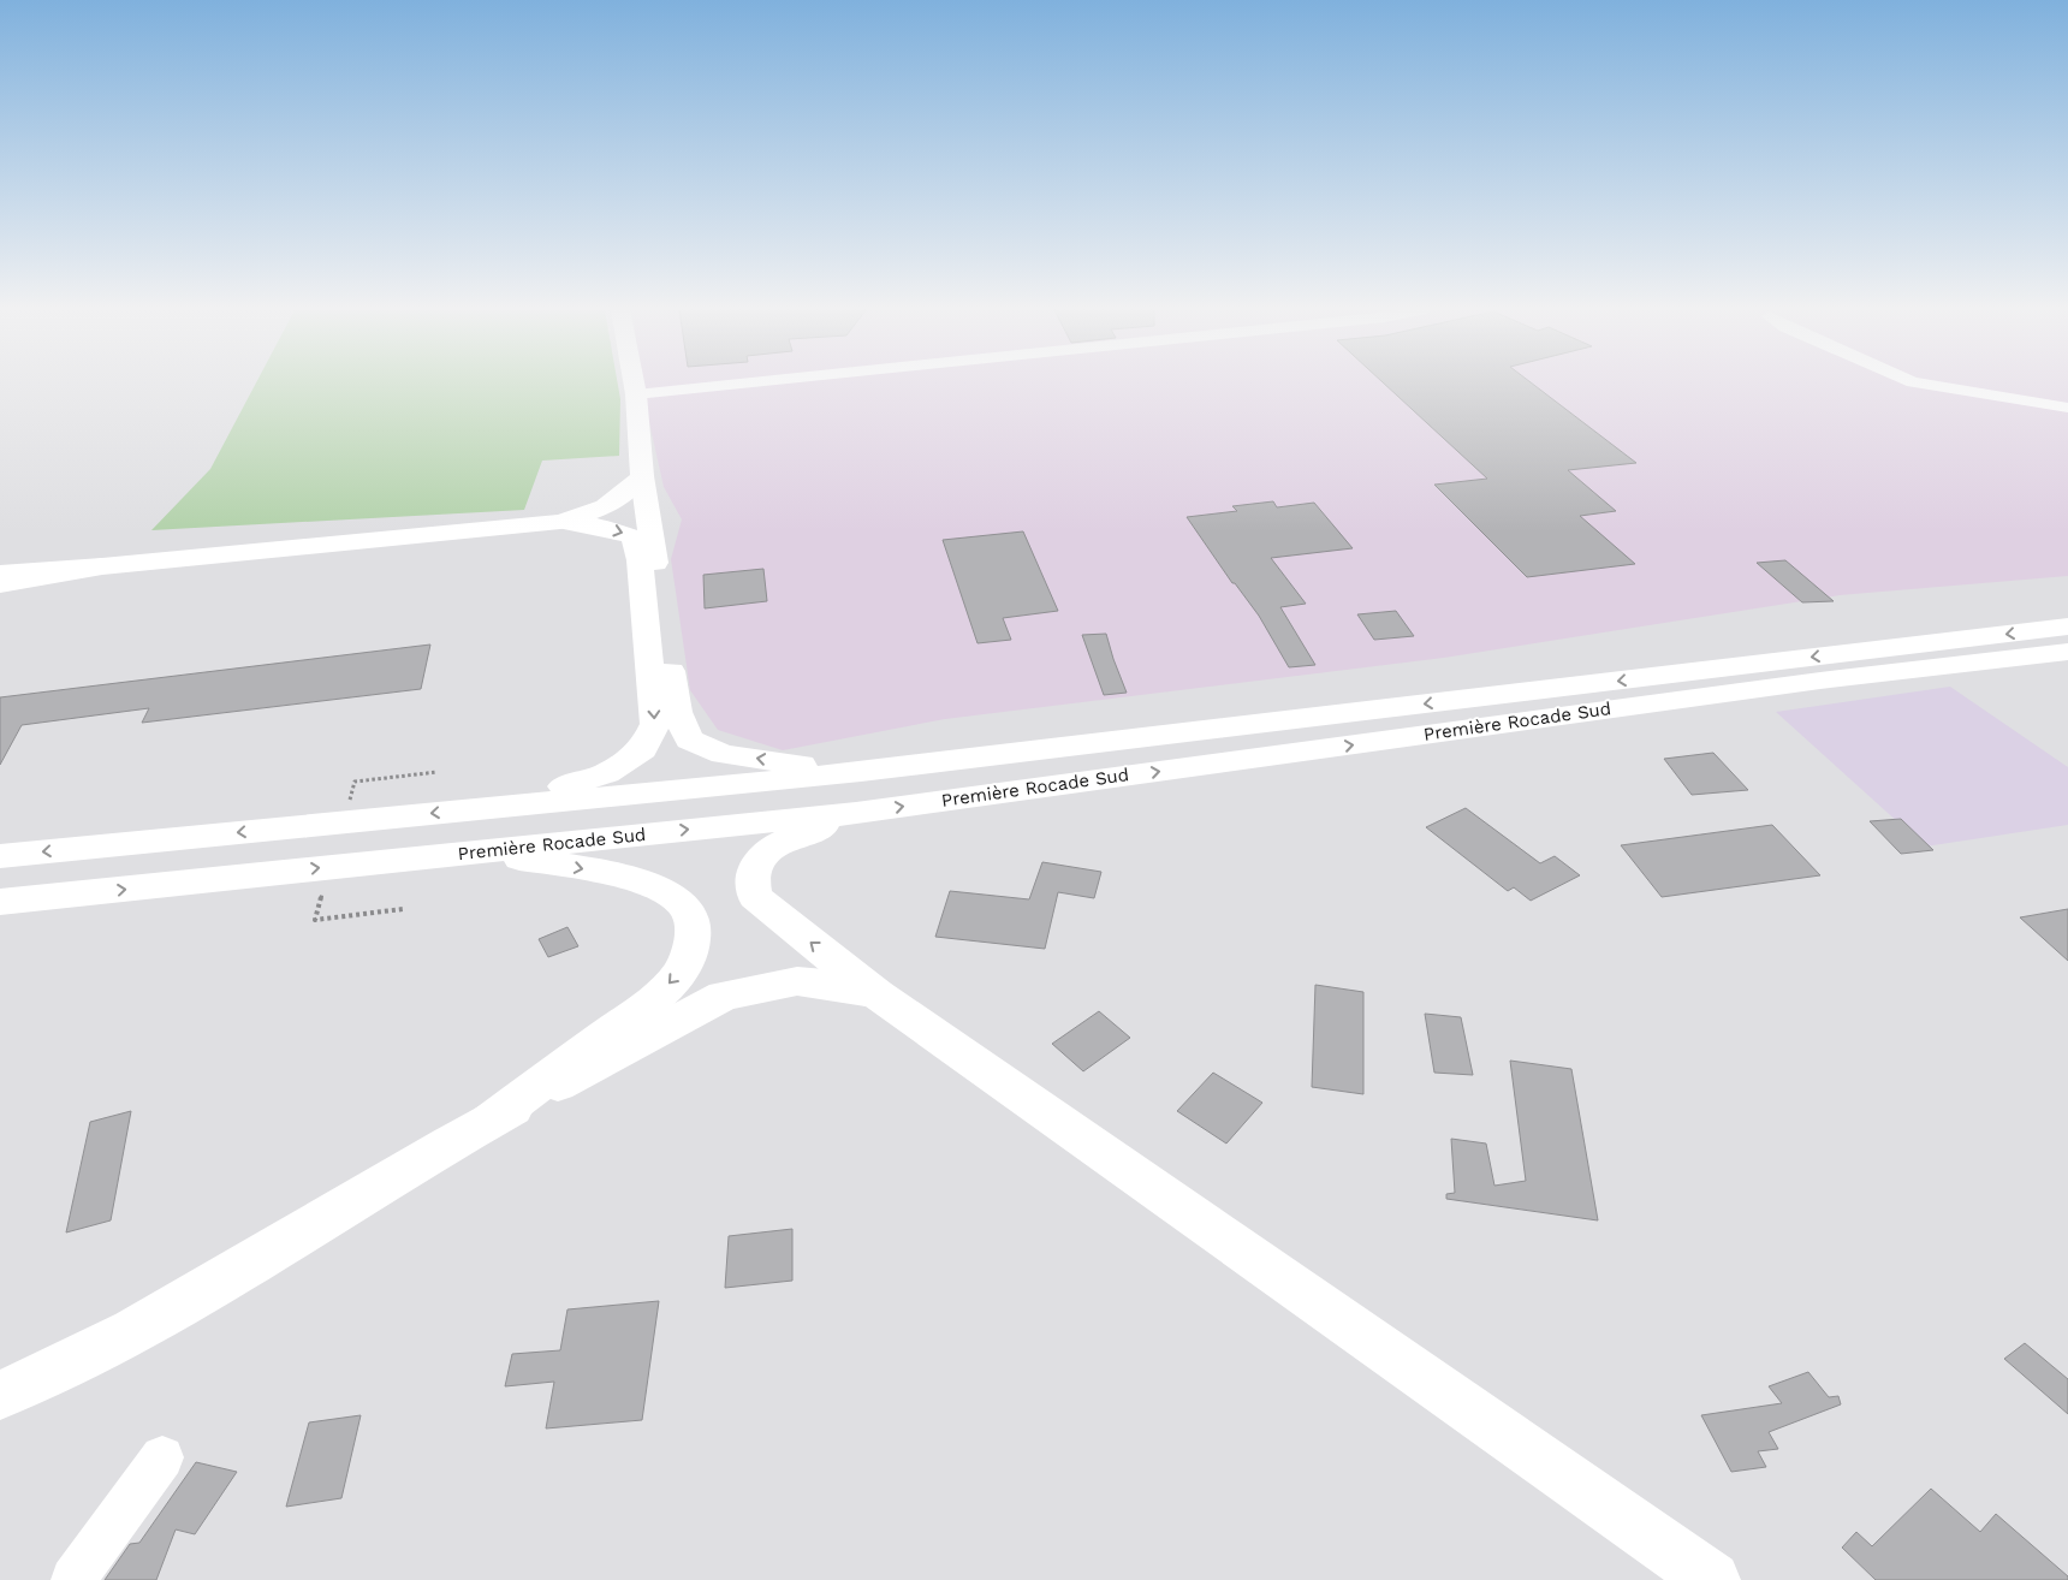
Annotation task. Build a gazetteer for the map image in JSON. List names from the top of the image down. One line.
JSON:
{"streets":{"main road":["Première Rocade Sud"]}}
